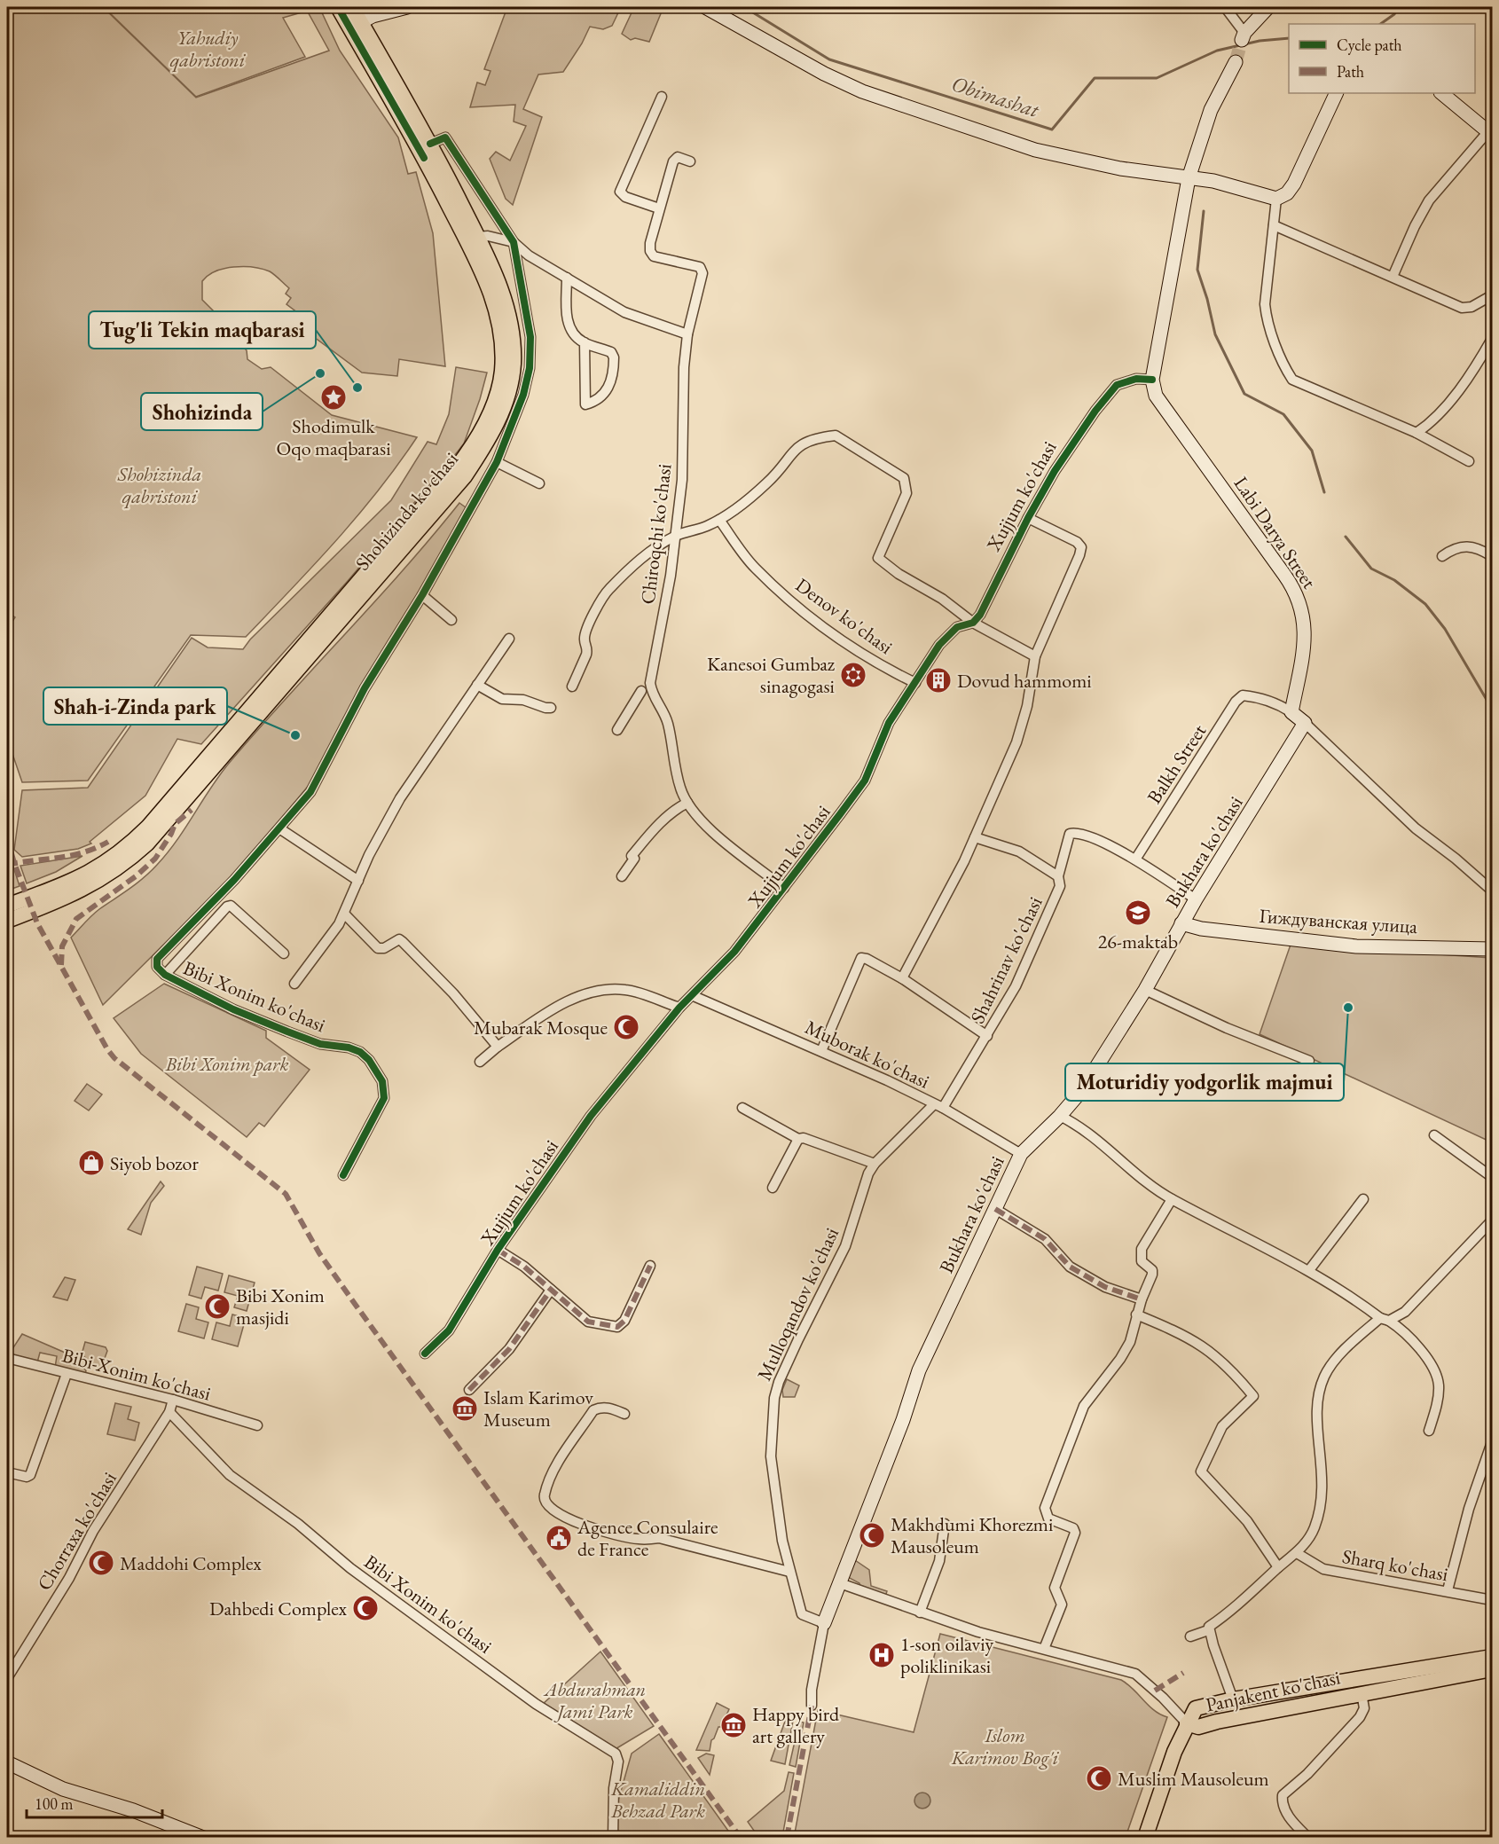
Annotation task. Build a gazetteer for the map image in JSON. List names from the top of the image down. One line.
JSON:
{"streets":{"main road":["Shohizinda ko'chasi","Panjakent ko'chasi"],"street":["Xujjum ko'chasi","Labi Darya Street","Chiroqchi ko'chasi","Denov ko'chasi","Balkh Street","Bukhara ko'chasi","Гиждуванская улица","Shahrinav ko'chasi","Bibi Xonim ko'chasi","Muborak ko'chasi","Mulloqandov ko'chasi","Bibi-Xonim ko'chasi","Chorraxa ko'chasi","Sharq ko'chasi"]},"crossings":[["Xujjum ko'chasi","Labi Darya Street"],["Xujjum ko'chasi","Chiroqchi ko'chasi"],["Xujjum ko'chasi","Denov ko'chasi"],["Xujjum ko'chasi","Muborak ko'chasi"],["Labi Darya Street","Balkh Street"],["Balkh Street","Shahrinav ko'chasi"],["Bukhara ko'chasi","Гиждуванская улица"],["Bukhara ko'chasi","Shahrinav ko'chasi"],["Bukhara ko'chasi","Muborak ko'chasi"],["Bukhara ko'chasi","Mulloqandov ko'chasi"],["Shahrinav ko'chasi","Muborak ko'chasi"],["Shahrinav ko'chasi","Mulloqandov ko'chasi"],["Bibi Xonim ko'chasi","Chorraxa ko'chasi"],["Muborak ko'chasi","Mulloqandov ko'chasi"],["Bibi-Xonim ko'chasi","Chorraxa ko'chasi"]],"water":["Obimashat"],"parks":["Yahudiy qabristoni","Shohizinda qabristoni","Bibi Xonim park","Abdurahman Jami Park","Islom Karimov Bog'i","Kamaliddin Behzad Park"],"places":{"other":["Shohizinda","Tug'li Tekin maqbarasi","Shah-i-Zinda park","Moturidiy yodgorlik majmui"],"place":["Shodimulk Oqo maqbarasi"],"synagogue":["Kanesoi Gumbaz sinagogasi"],"building":["Dovud hammomi"],"school or university":["26-maktab"],"mosque":["Mubarak Mosque","Bibi Xonim masjidi","Makhdumi Khorezmi Mausoleum","Maddohi Complex","Dahbedi Complex","Muslim Mausoleum"],"shop":["Siyob bozor"],"museum":["Islam Karimov Museum","Happy bird art gallery"],"public building":["Agence Consulaire de France"],"hospital":["1-son oilaviy poliklinikasi"]},"legend":["Cycle path","Path"],"scale_bar":"100 m"}
